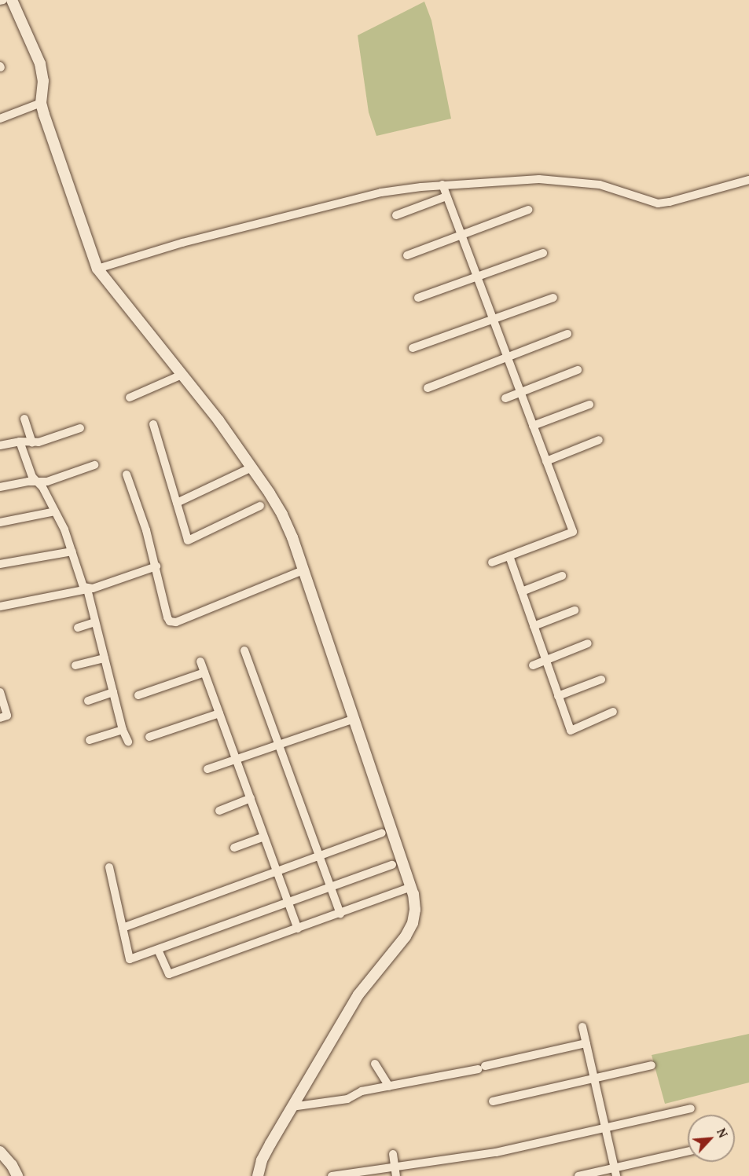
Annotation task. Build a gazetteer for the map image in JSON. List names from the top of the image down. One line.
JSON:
{"north":"top right"}
